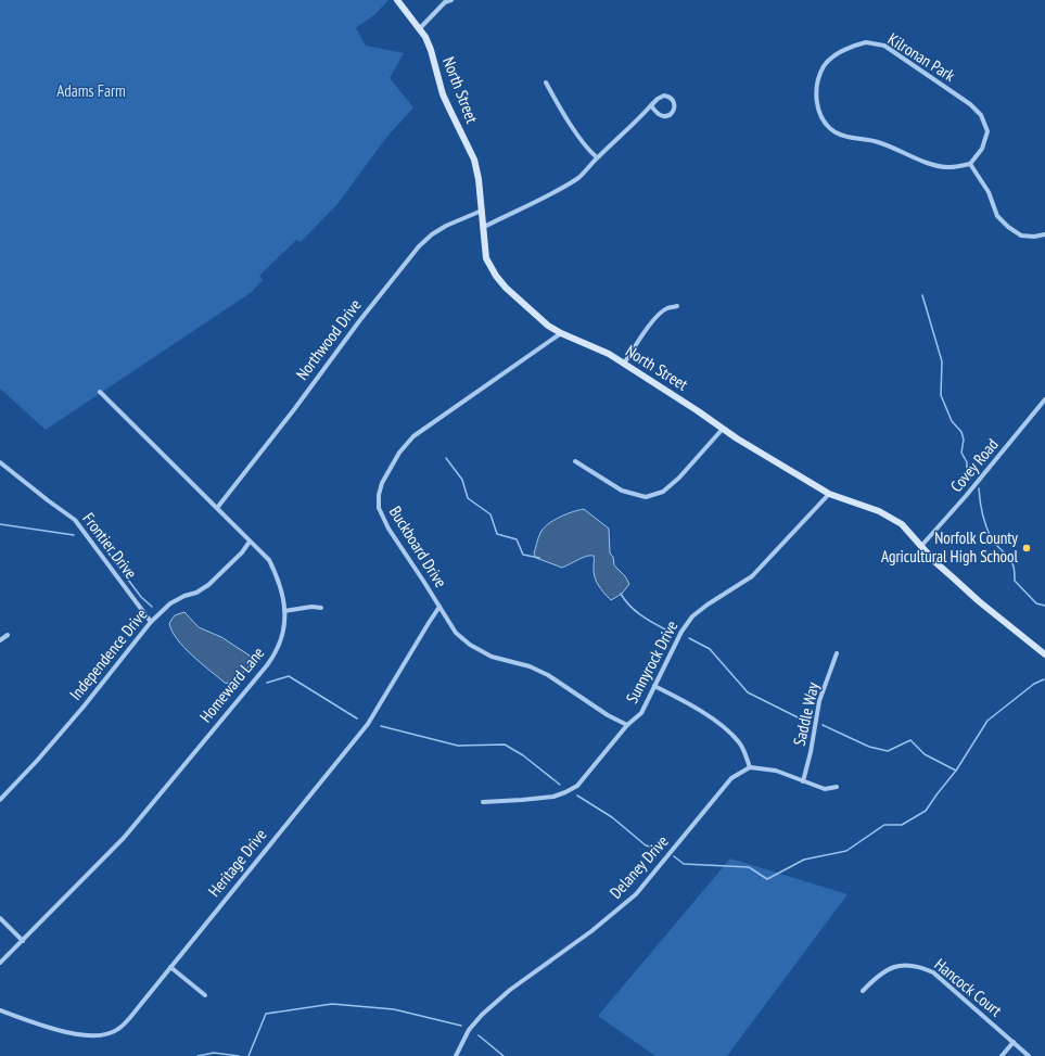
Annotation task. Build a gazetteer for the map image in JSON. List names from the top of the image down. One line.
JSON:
{"streets":{"street":["Kilronan Park","North Street","Northwood Drive","Covey Road","Frontier Drive","Buckboard Drive","Independence Drive","Sunnyrock Drive","Homeward Lane","Saddle Way","Heritage Drive","Delaney Drive","Hancock Court"]},"crossings":[["North Street","Northwood Drive"],["North Street","Covey Road"],["North Street","Buckboard Drive"],["North Street","Sunnyrock Drive"],["Northwood Drive","Homeward Lane"],["Frontier Drive","Independence Drive"],["Buckboard Drive","Sunnyrock Drive"],["Buckboard Drive","Heritage Drive"],["Independence Drive","Homeward Lane"]],"parks":["Adams Farm"],"places":["Norfolk County Agricultural High School"]}
